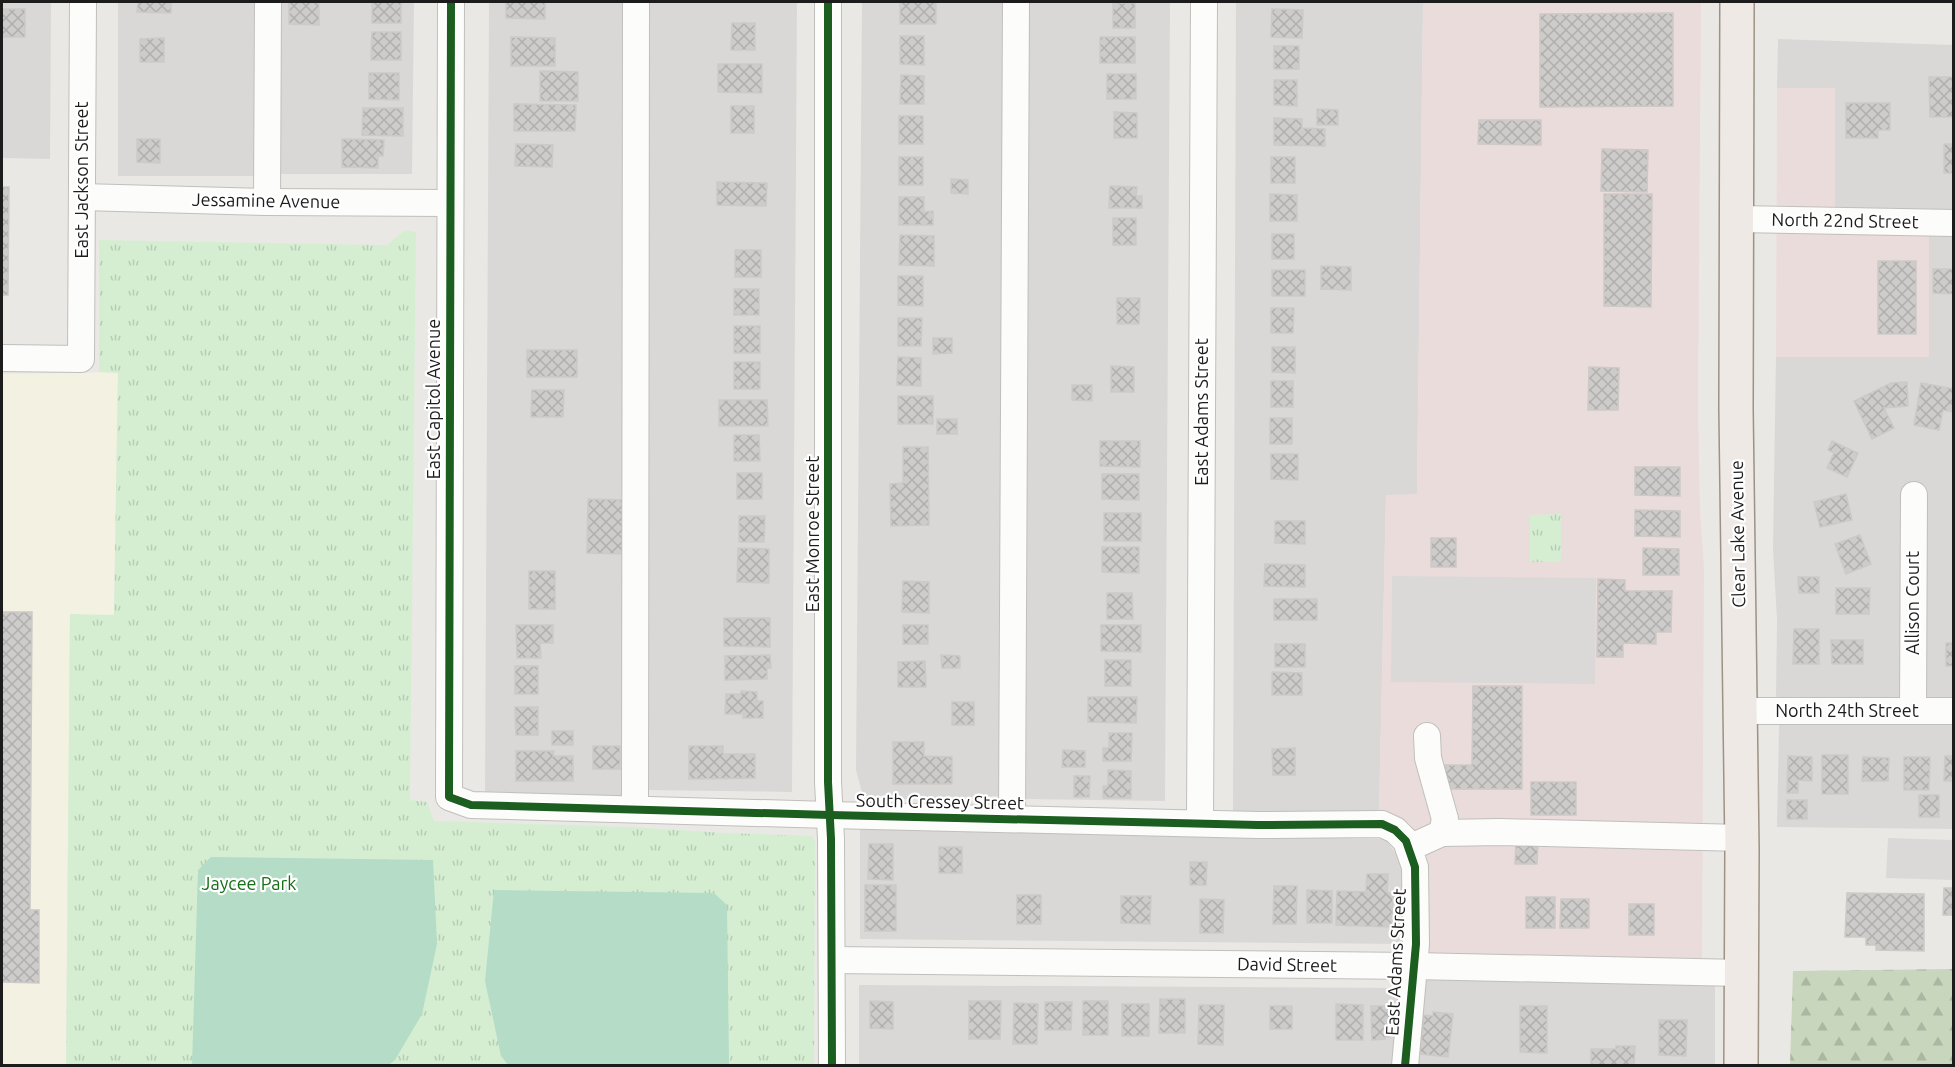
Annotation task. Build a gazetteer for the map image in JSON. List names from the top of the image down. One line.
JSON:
{"streets":{"main road":["Clear Lake Avenue"],"street":["East Jackson Street","Jessamine Avenue","North 22nd Street","East Capitol Avenue","East Adams Street","East Monroe Street","Allison Court","North 24th Street","South Cressey Street","David Street"]},"crossings":[["East Jackson Street","Jessamine Avenue"],["Jessamine Avenue","East Capitol Avenue"],["North 22nd Street","Clear Lake Avenue"],["East Capitol Avenue","South Cressey Street"],["East Adams Street","South Cressey Street"],["East Adams Street","David Street"],["East Monroe Street","South Cressey Street"],["East Monroe Street","David Street"],["Clear Lake Avenue","North 24th Street"],["Clear Lake Avenue","David Street"],["Allison Court","North 24th Street"]],"parks":["Jaycee Park"]}
